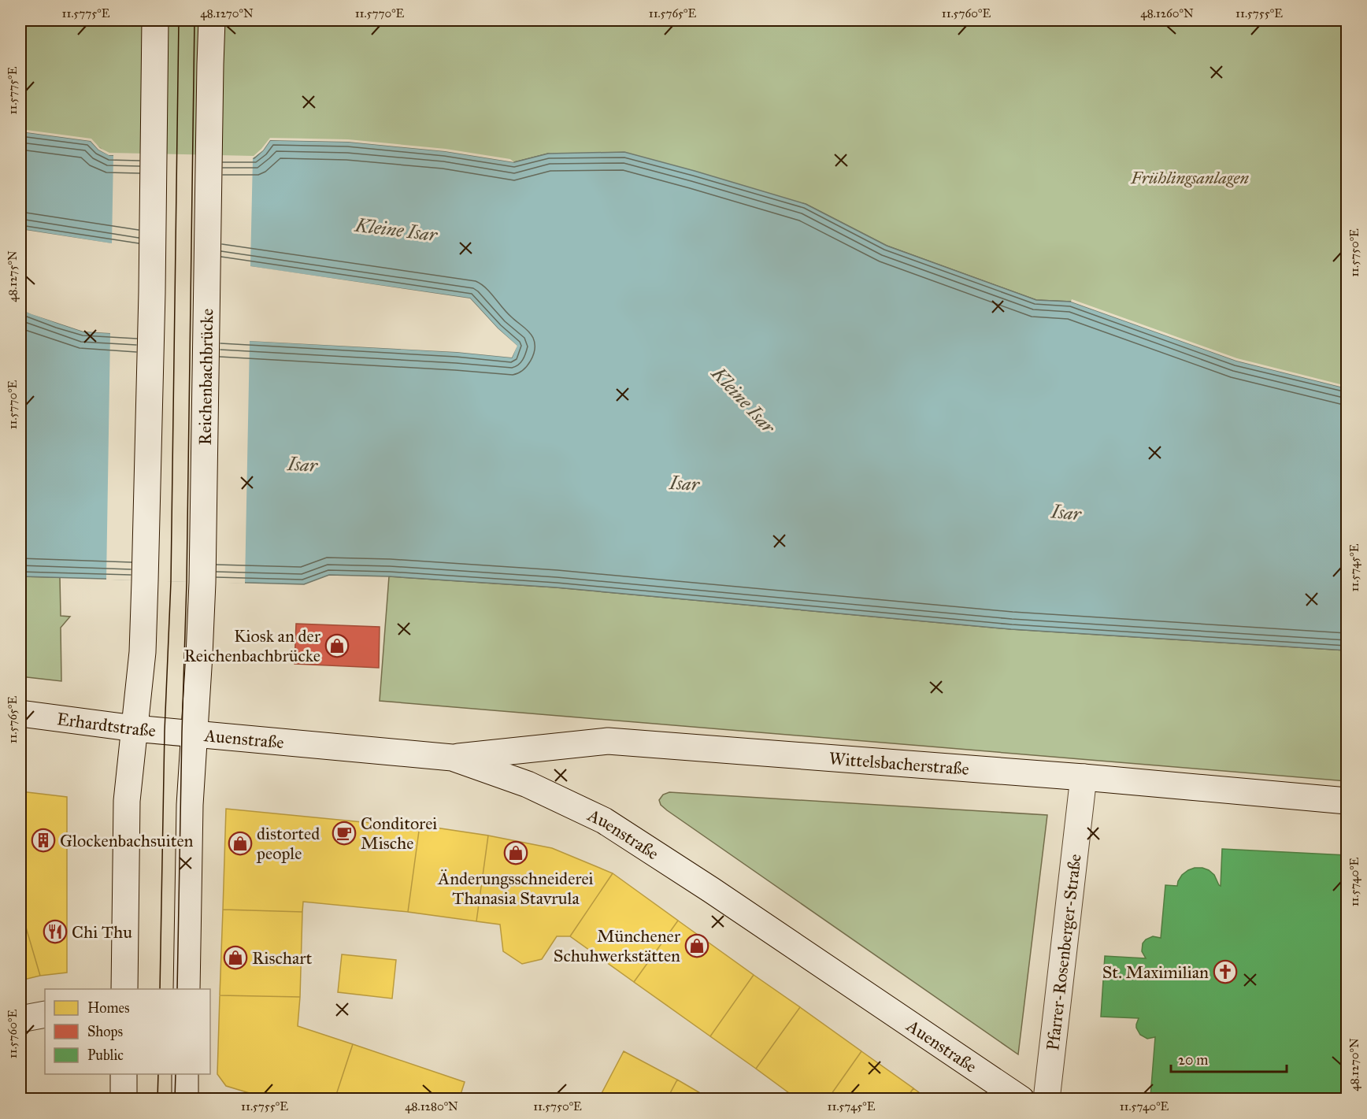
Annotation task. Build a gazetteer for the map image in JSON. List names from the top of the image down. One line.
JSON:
{"streets":{"main road":["Reichenbachbrücke","Erhardtstraße","Auenstraße","Wittelsbacherstraße","Pfarrer-Rosenberger-Straße"]},"crossings":[["Reichenbachbrücke","Auenstraße"],["Erhardtstraße","Auenstraße"],["Auenstraße","Wittelsbacherstraße"],["Wittelsbacherstraße","Pfarrer-Rosenberger-Straße"]],"water":["Kleine Isar","Isar"],"parks":["Frühlingsanlagen"],"places":{"shop":["Kiosk an der Reichenbachbrücke","distorted people","Änderungsschneiderei Thanasia Stavrula","Münchener Schuhwerkstätten","Rischart"],"cafe":["Conditorei Mische"],"building":["Glockenbachsuiten"],"restaurant":["Chi Thu"],"church":["St. Maximilian"]},"legend":["Homes","Shops","Public"],"scale_bar":"20 m","coordinates":["11.5775°E","48.1270°N","11.5770°E","11.5765°E","11.5760°E","48.1260°N","11.5755°E","11.5750°E","48.1275°N","11.5745°E","11.5740°E","48.1280°N"]}
